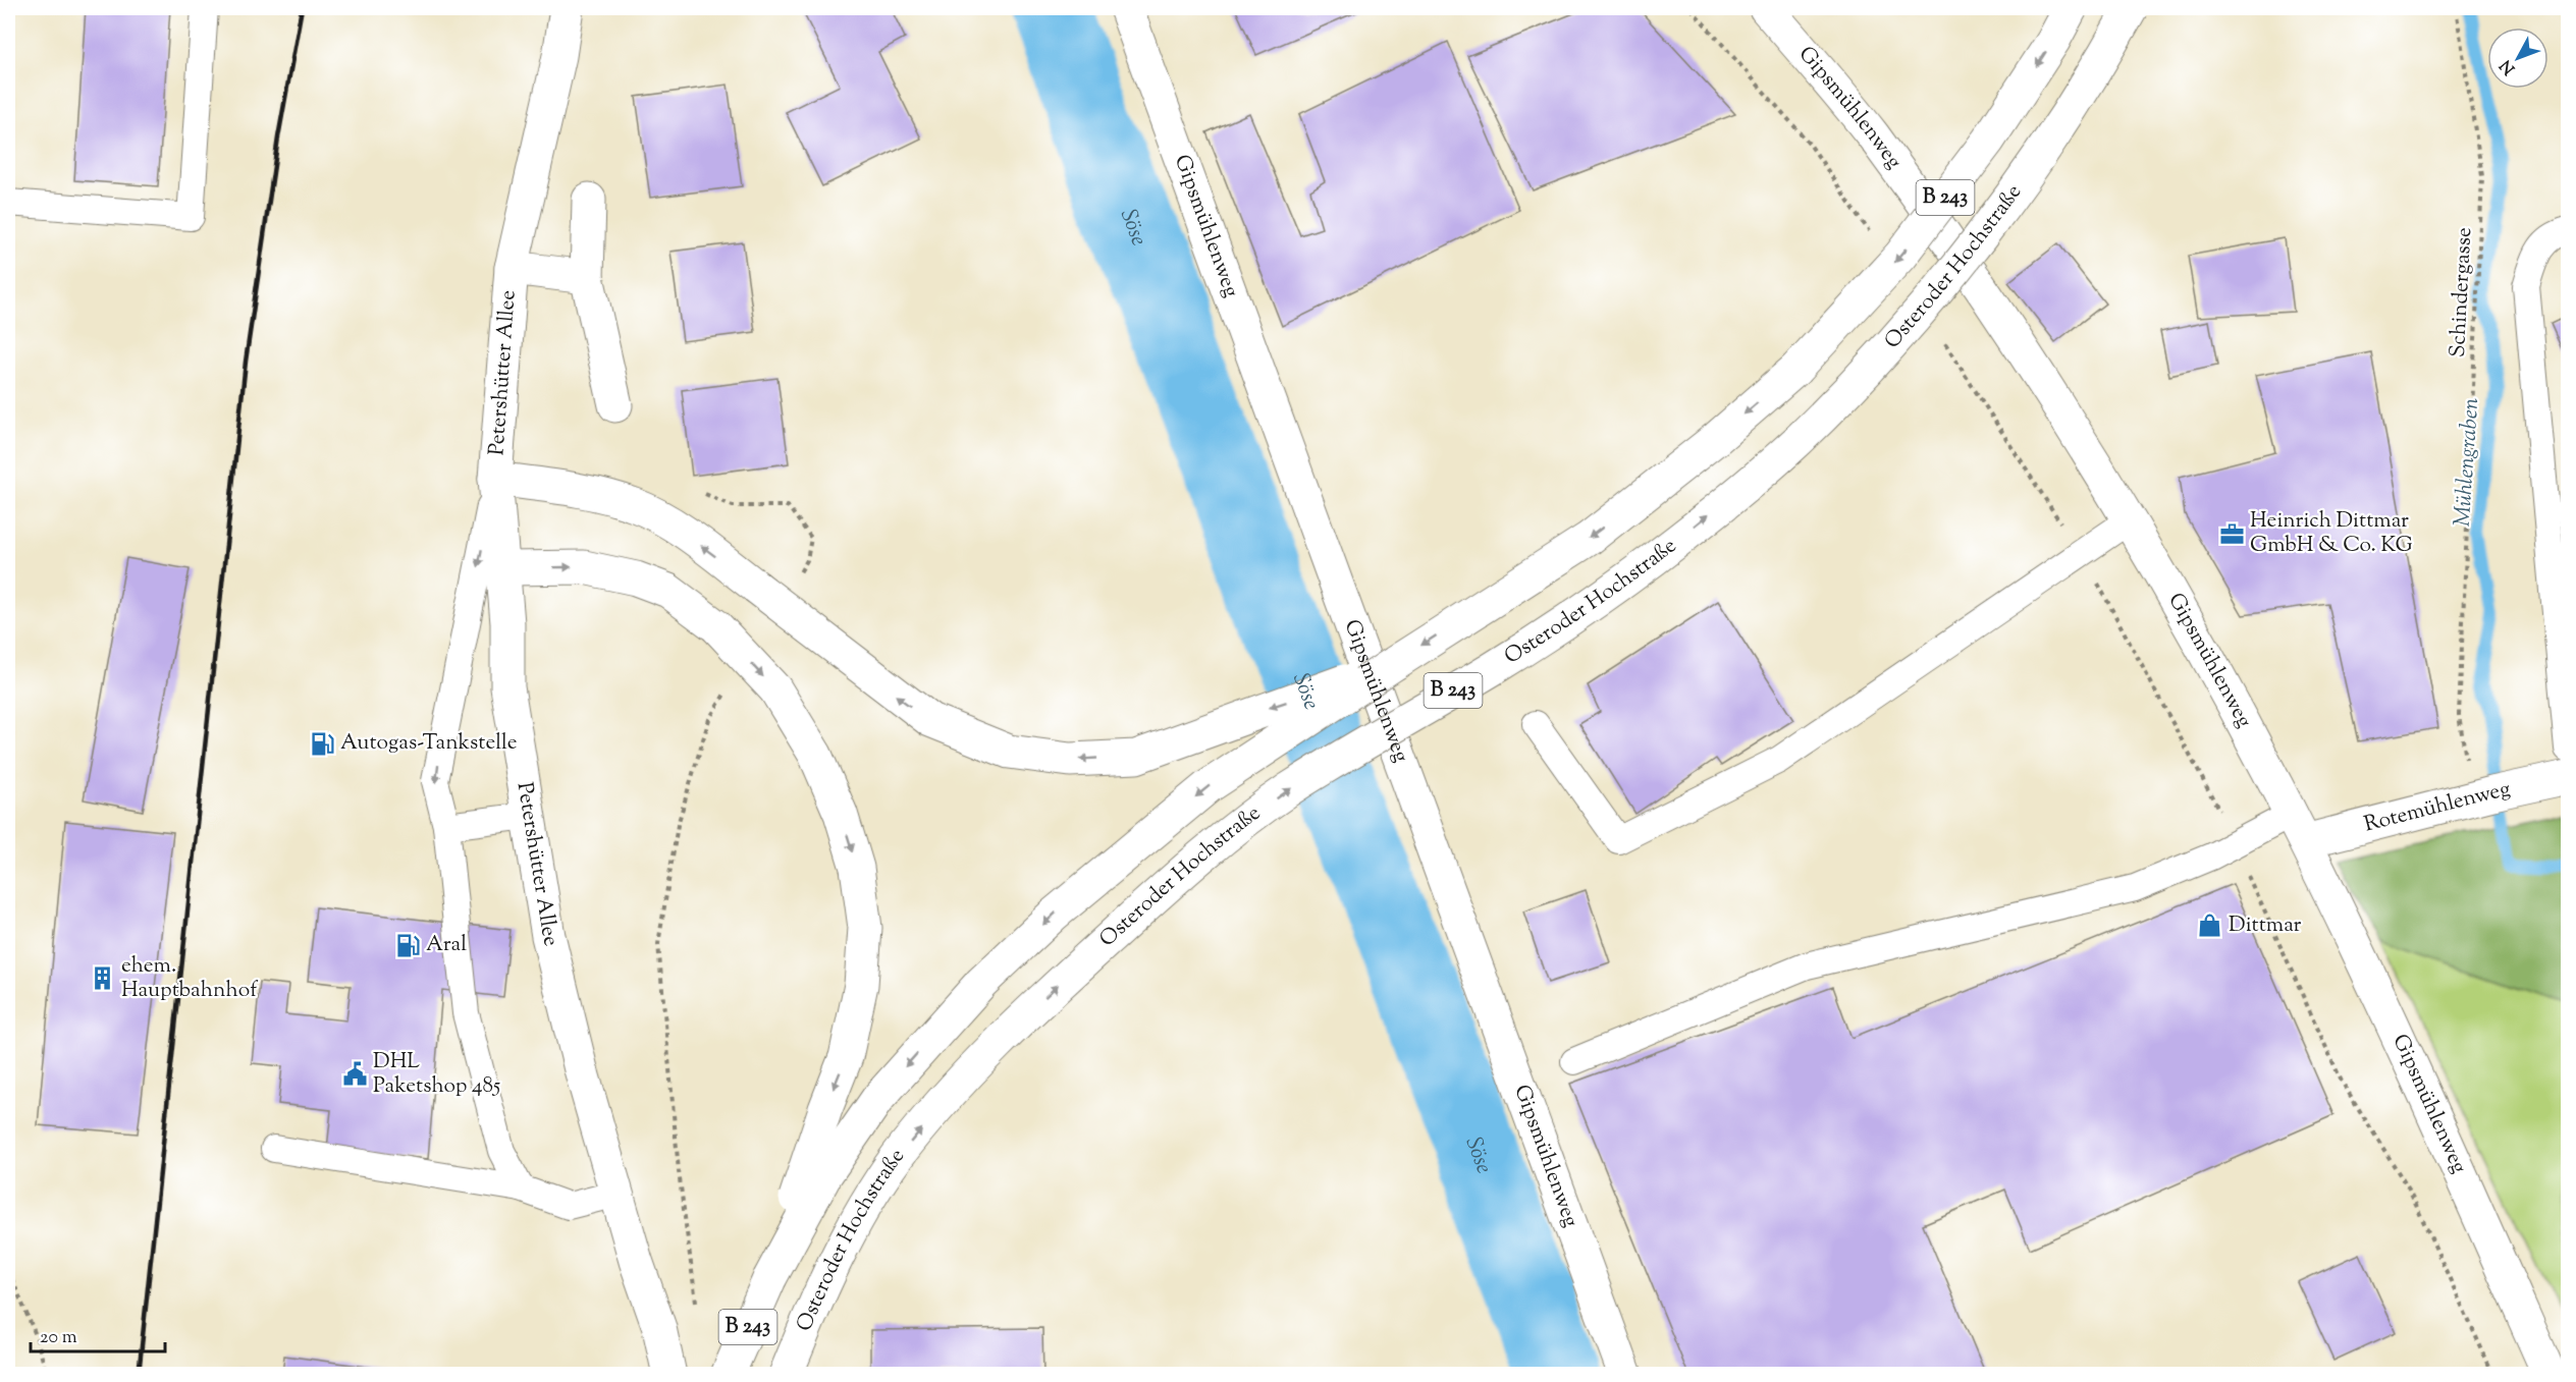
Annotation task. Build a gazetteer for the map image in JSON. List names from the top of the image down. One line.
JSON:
{"streets":{"main road":["Gipsmühlenweg","B 243","Osteroder Hochstraße","Petershütter Allee","Rotemühlenweg"],"path":["Schindergasse"]},"crossings":[["Gipsmühlenweg","Rotemühlenweg"],["Schindergasse","Rotemühlenweg"]],"water":["Söse","Mühlengraben"],"places":{"office":["Heinrich Dittmar GmbH & Co. KG"],"fuel station":["Autogas-Tankstelle","Aral"],"shop":["Dittmar"],"building":["ehem. Hauptbahnhof"],"public building":["DHL Paketshop 485"]},"scale_bar":"20 m","north":"bottom left"}
